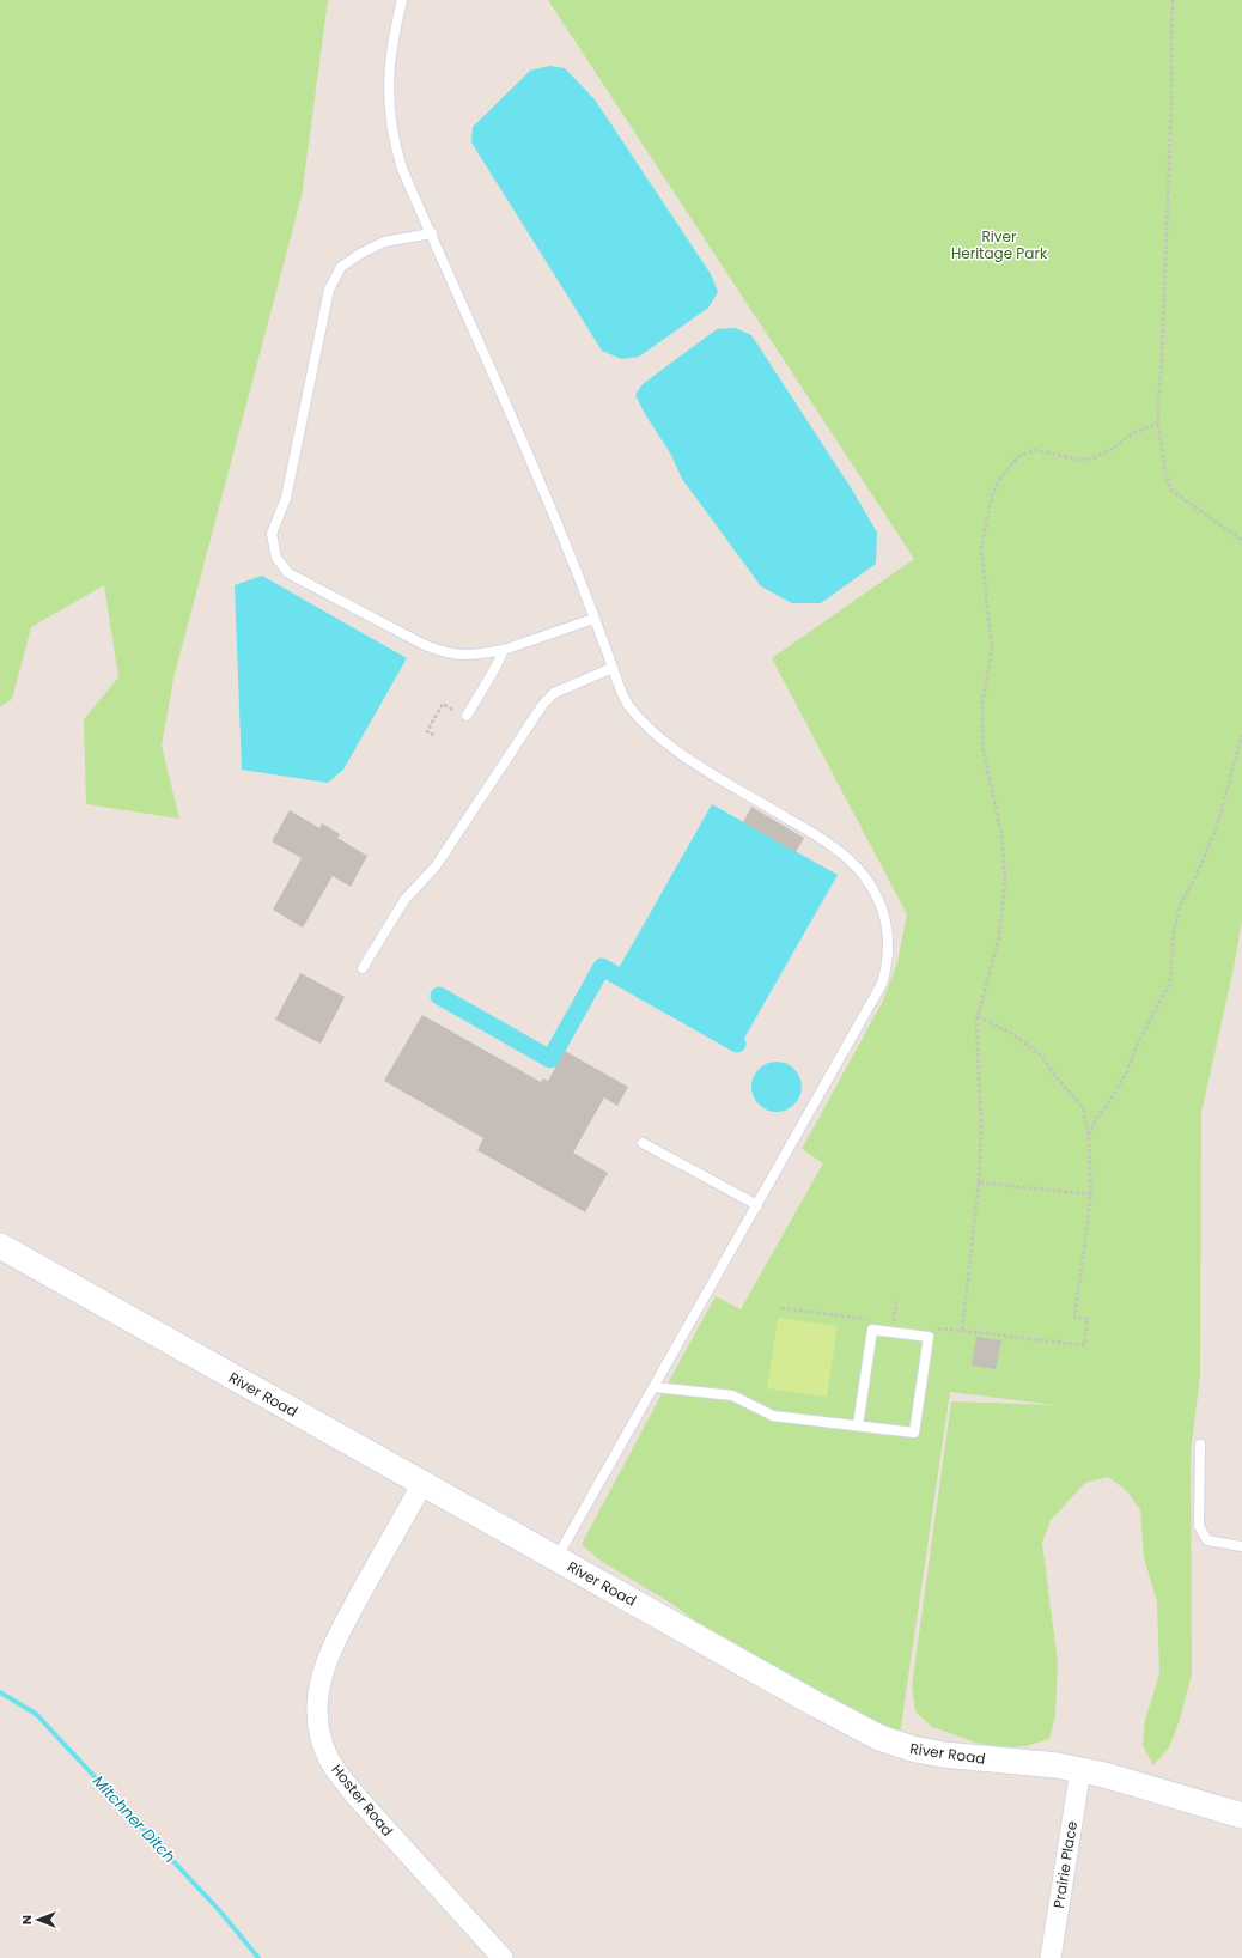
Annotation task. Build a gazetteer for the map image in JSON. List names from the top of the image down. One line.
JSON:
{"streets":{"street":["River Road","Hoster Road","Prairie Place"]},"crossings":[["River Road","Hoster Road"],["River Road","Prairie Place"]],"water":["Mitchner Ditch"],"parks":["River Heritage Park"],"north":"left"}
